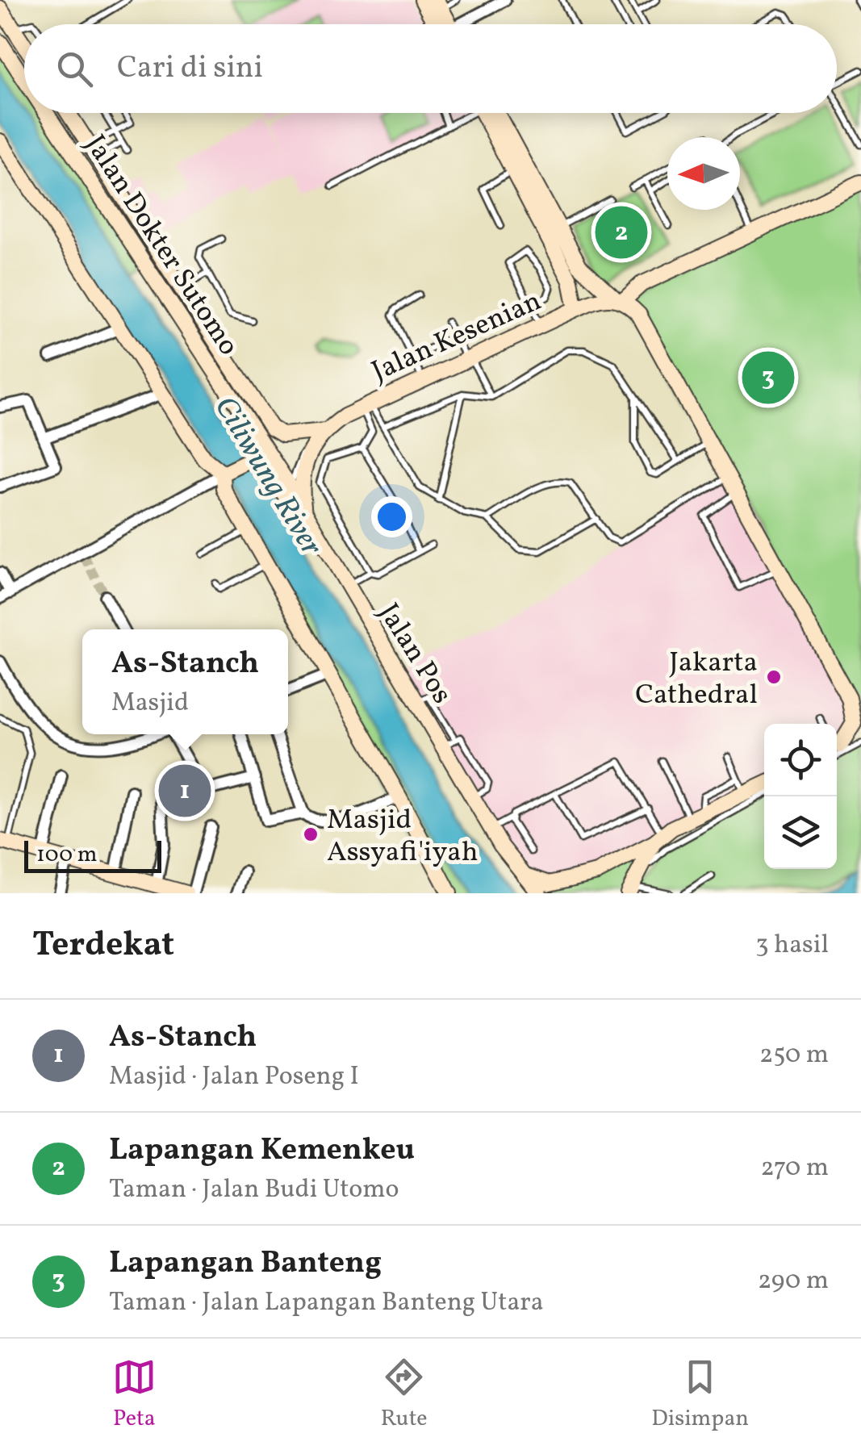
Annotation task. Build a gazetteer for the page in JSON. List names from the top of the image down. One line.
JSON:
{"streets":{"main road":["Jalan Dokter Sutomo","Jalan Kesenian","Jalan Pos"]},"crossings":[["Jalan Dokter Sutomo","Jalan Kesenian"],["Jalan Dokter Sutomo","Jalan Pos"]],"water":["Ciliwung River"],"places":["Jakarta Cathedral","Masjid Assyafi'iyah"],"scale_bar":"100 m","north":"left","page":{"search":"Cari di sini","pins":["2","3","1"],"popup":["As-Stanch","Masjid"],"scale":"100 m","heading":["Terdekat","3 hasil"],"list":[{"mark":"1","name":"As-Stanch","note":"Masjid · Jalan Poseng I","value":"250 m"},{"mark":"2","name":"Lapangan Kemenkeu","note":"Taman · Jalan Budi Utomo","value":"270 m"},{"mark":"3","name":"Lapangan Banteng","note":"Taman · Jalan Lapangan Banteng Utara","value":"290 m"}],"nav":["Peta","Rute","Disimpan"]}}
